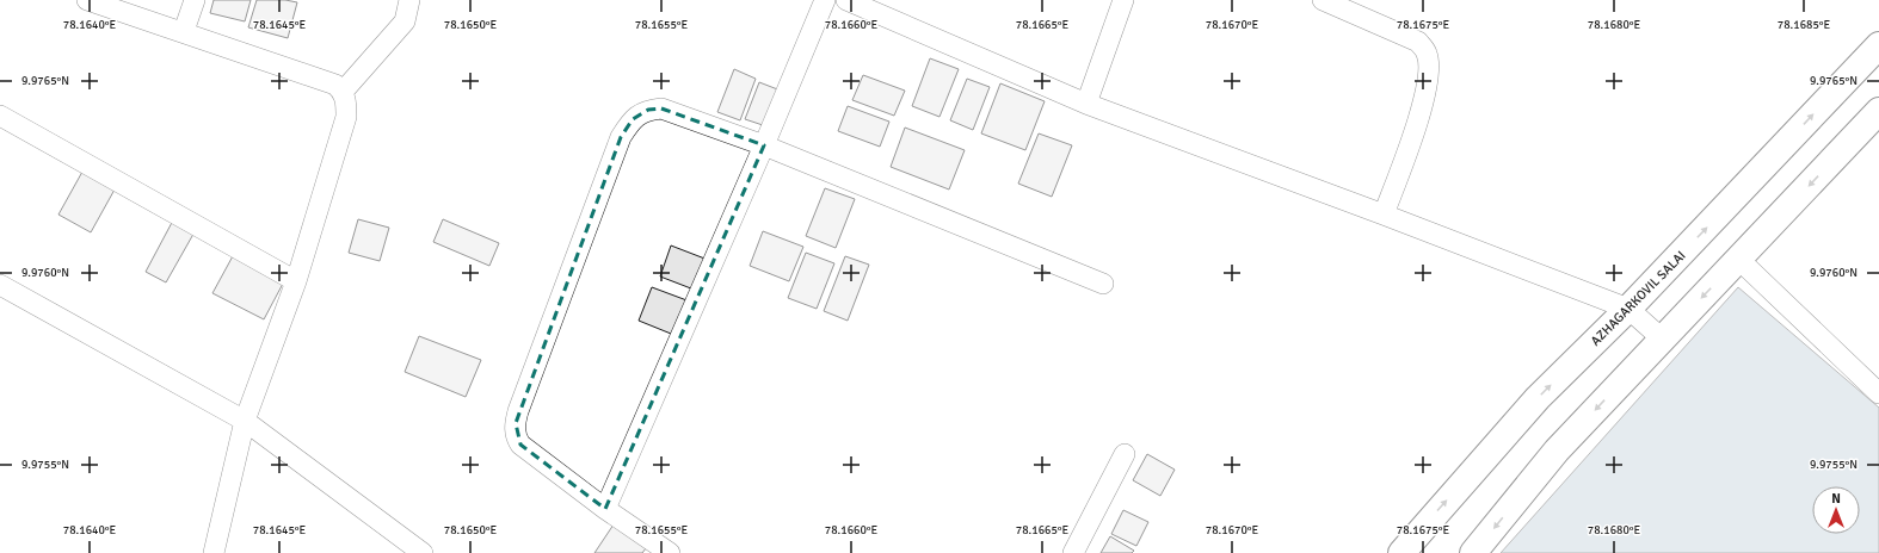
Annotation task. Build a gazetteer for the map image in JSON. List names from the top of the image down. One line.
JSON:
{"streets":{"main road":["AZHAGARKOVIL SALAI"]},"north":"top","coordinates":["78.1640°E","78.1645°E","78.1650°E","78.1655°E","78.1660°E","78.1665°E","78.1670°E","78.1675°E","78.1680°E","78.1685°E","9.9765°N","9.9760°N","9.9755°N"]}
